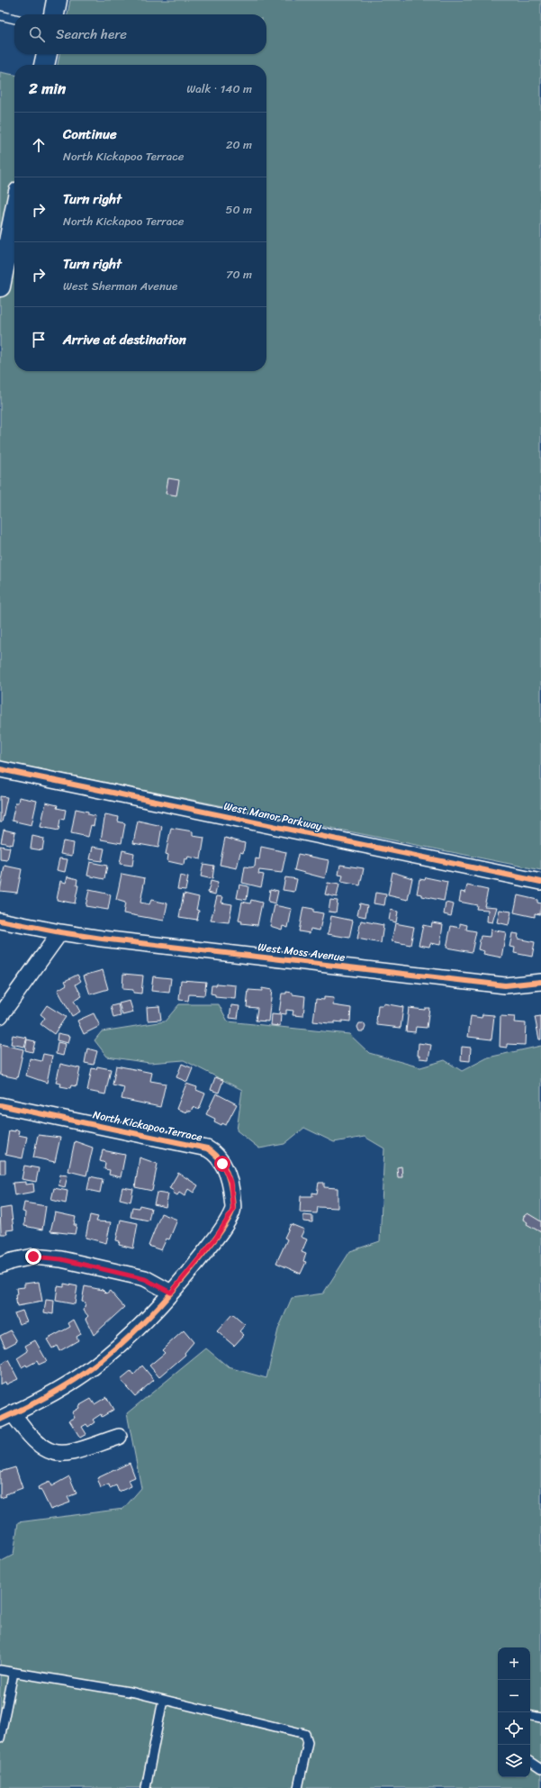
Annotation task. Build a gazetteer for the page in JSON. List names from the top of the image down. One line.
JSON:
{"streets":{"street":["West Manor Parkway","West Moss Avenue","North Kickapoo Terrace"]},"page":{"search":"Search here","heading":["2 min","Walk · 140 m"],"list":[["Continue","North Kickapoo Terrace","20 m"],["Turn right","North Kickapoo Terrace","50 m"],["Turn right","West Sherman Avenue","70 m"],"Arrive at destination"],"map_buttons":["+","−"]}}
